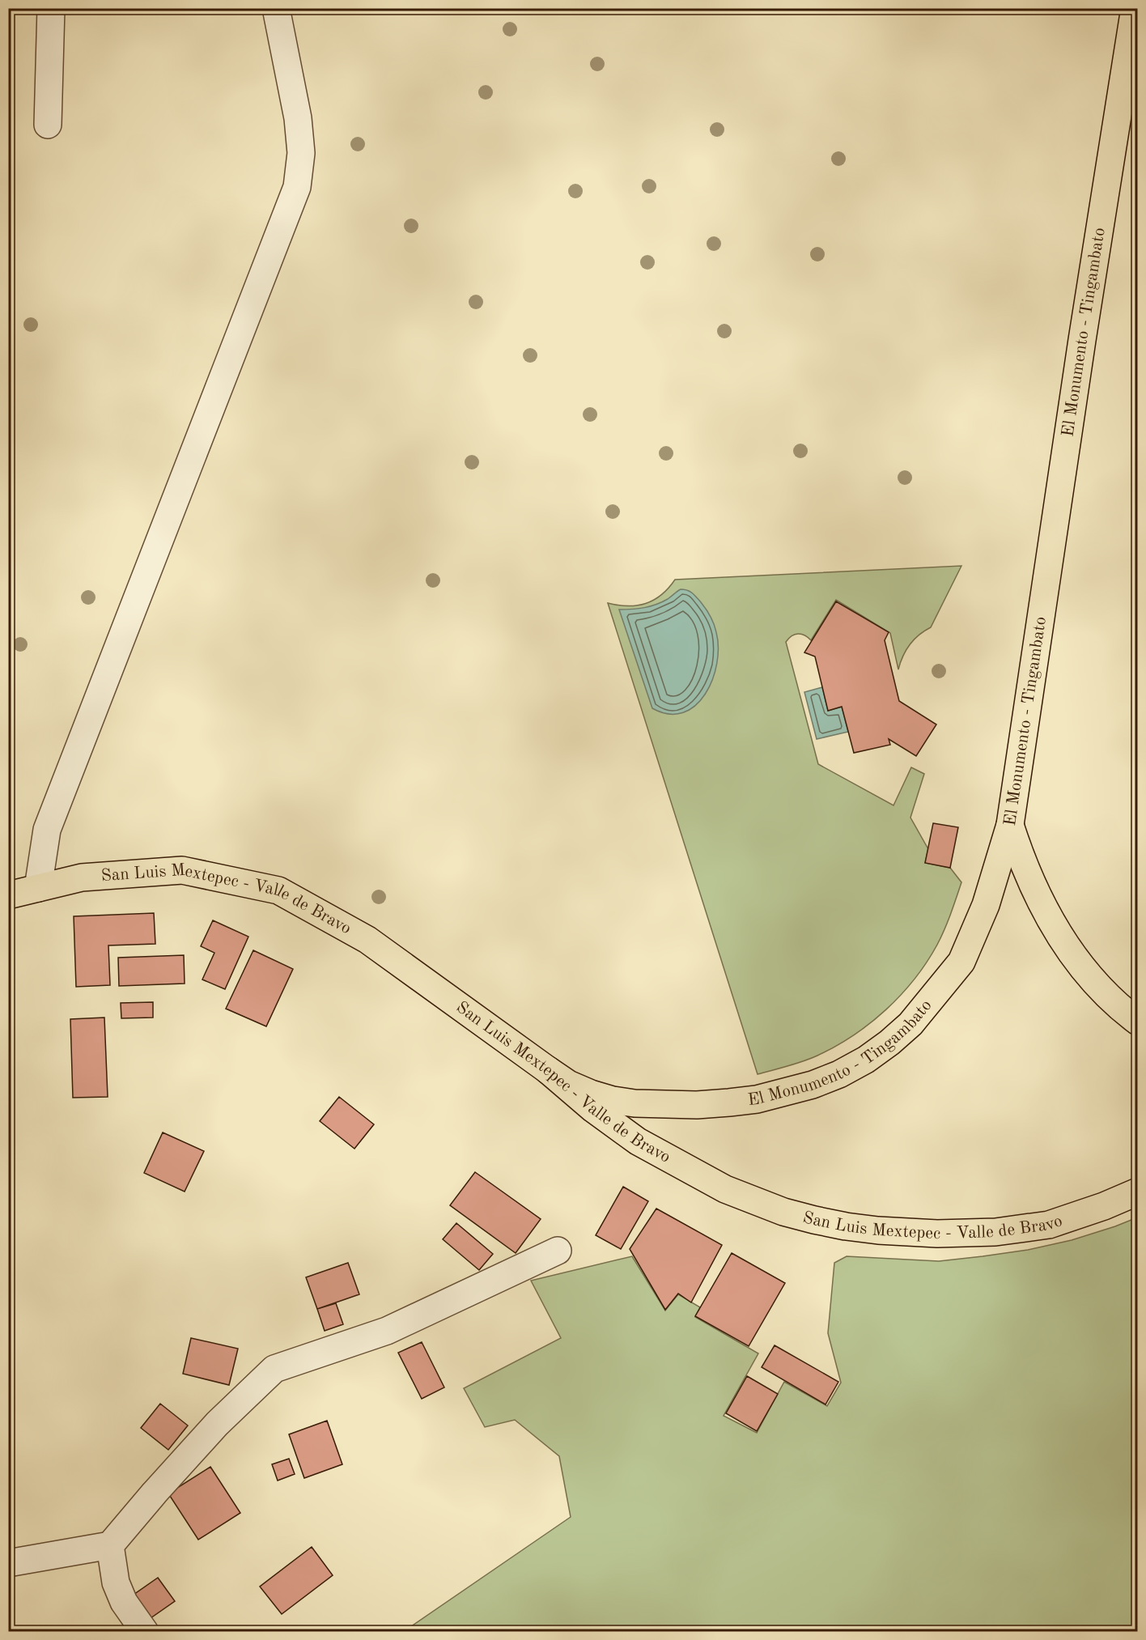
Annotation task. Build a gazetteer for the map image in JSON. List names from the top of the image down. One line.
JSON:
{"streets":{"main road":["El Monumento - Tingambato","San Luis Mextepec - Valle de Bravo"]},"crossings":[["El Monumento - Tingambato","San Luis Mextepec - Valle de Bravo"]]}
